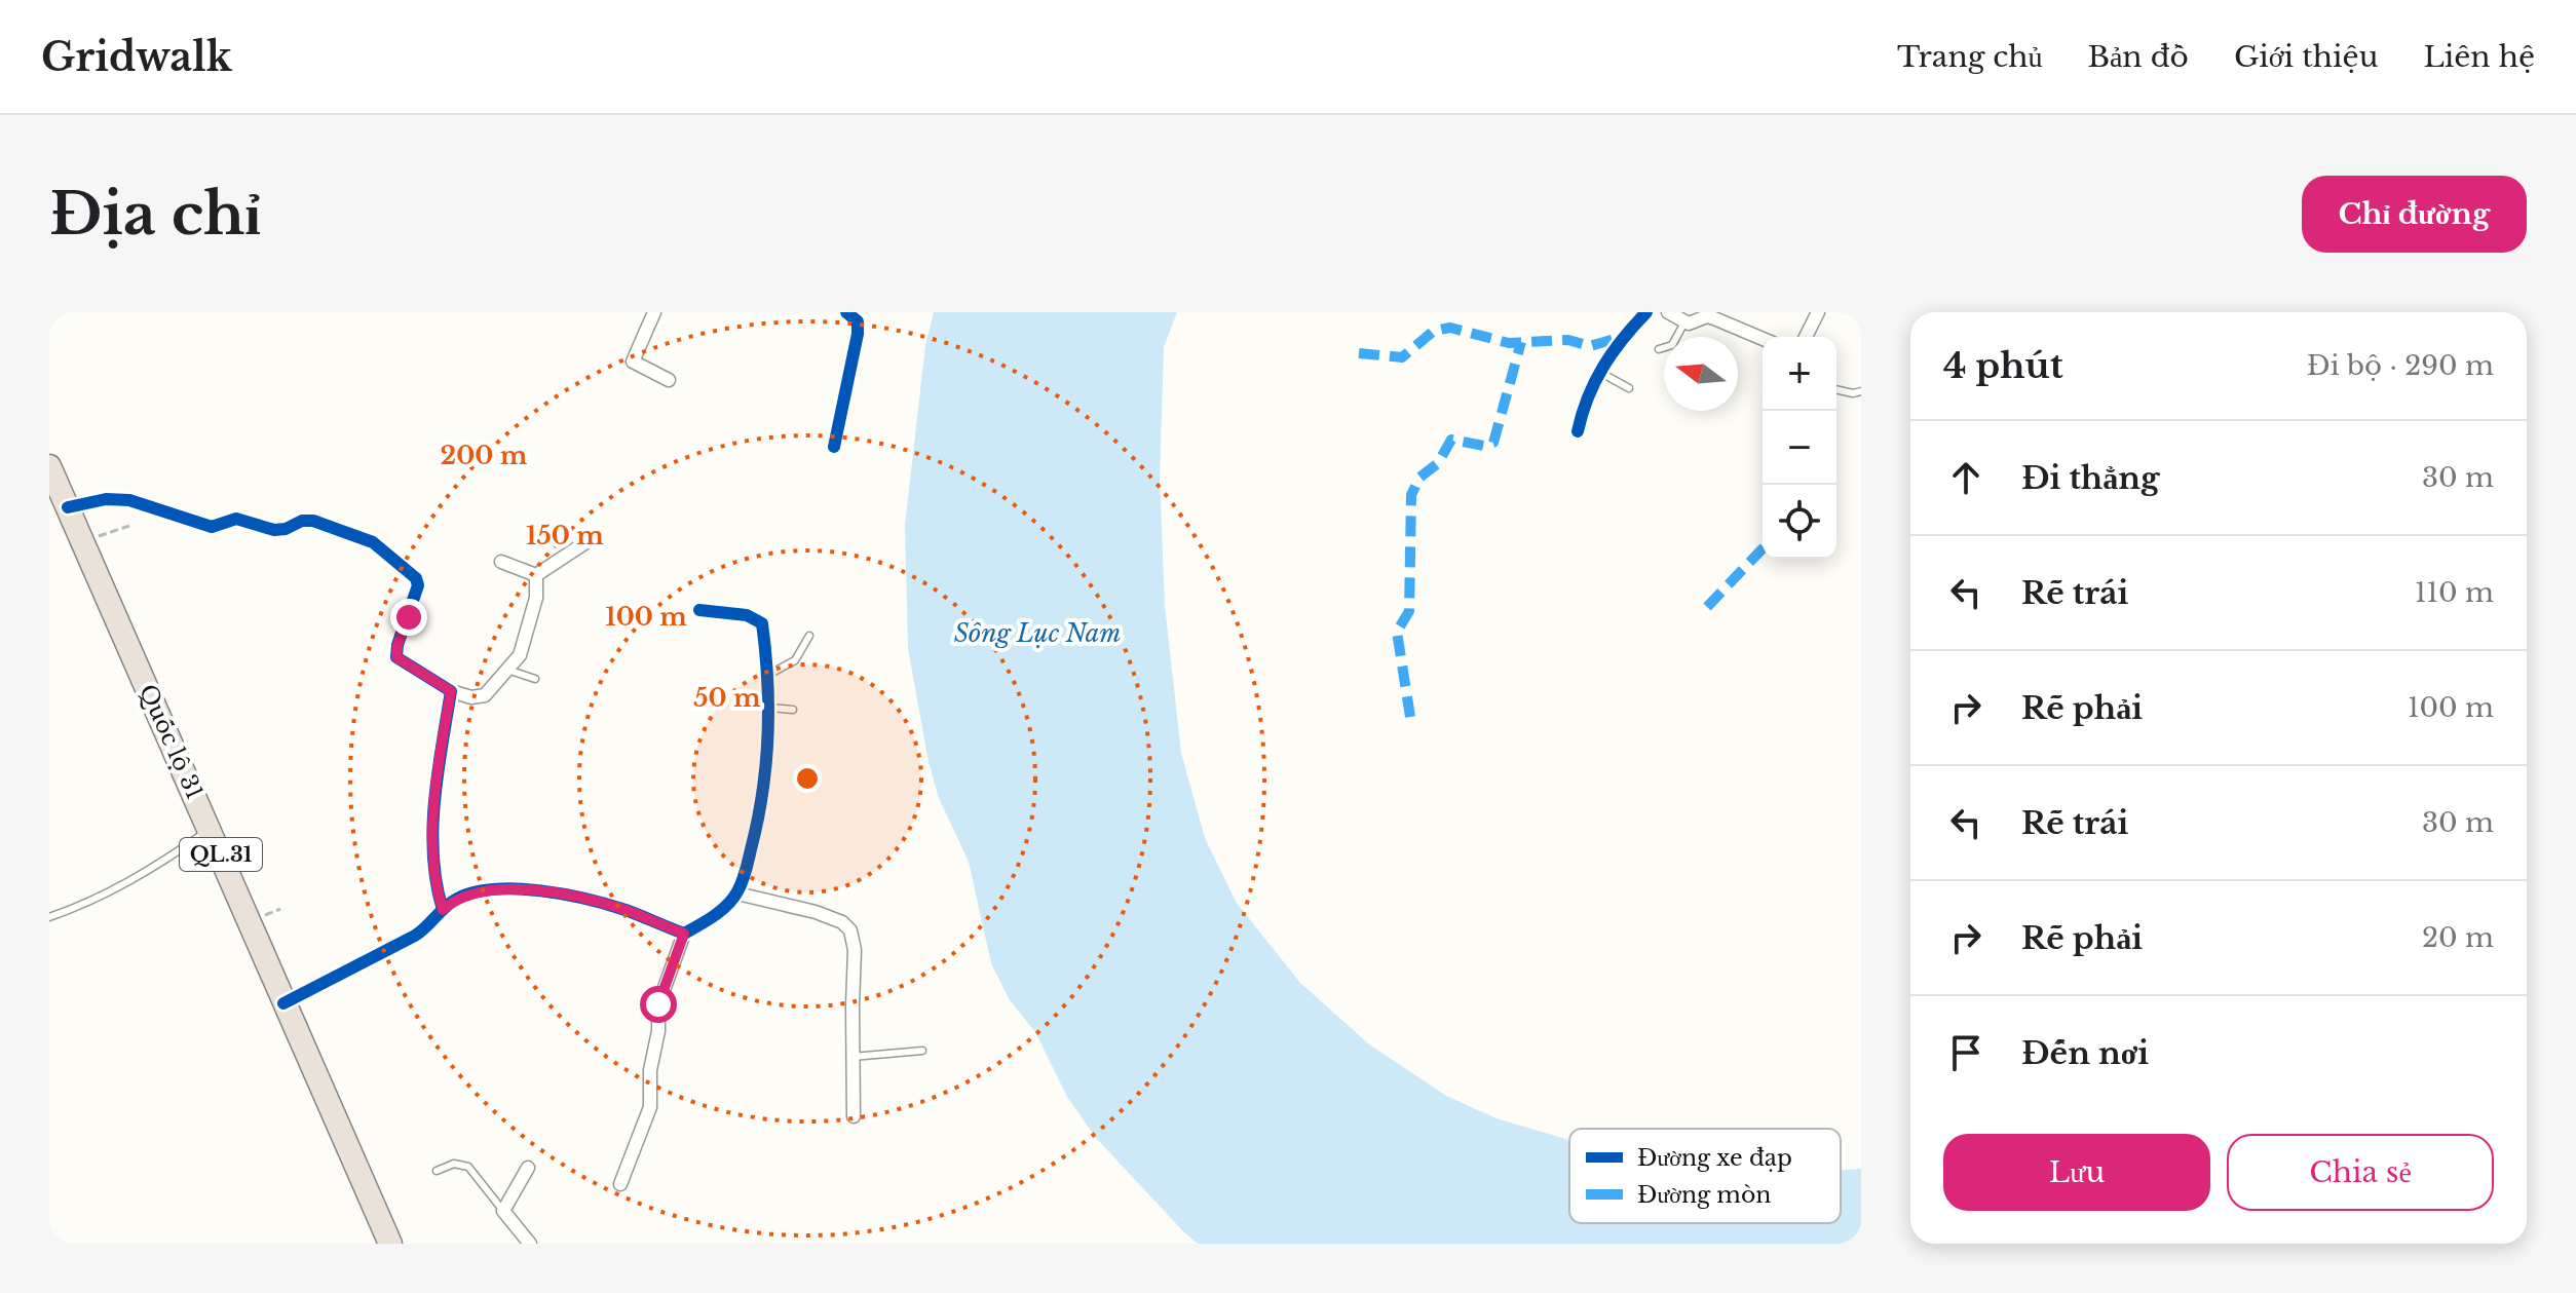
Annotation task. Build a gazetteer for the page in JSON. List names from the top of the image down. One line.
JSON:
{"streets":{"highway":["Quốc lộ 31","QL.31"]},"water":["Sông Lục Nam"],"legend":["Đường xe đạp","Đường mòn"],"north":"left","page":{"header":"Gridwalk","nav":["Trang chủ","Bản đồ","Giới thiệu","Liên hệ"],"buttons":["Chỉ đường",["Lưu","Chia sẻ"]],"title":"Địa chỉ","heading":["4 phút","Đi bộ · 290 m"],"map_buttons":["+","−"],"list":[["Đi thẳng","30 m"],["Rẽ trái","110 m"],["Rẽ phải","100 m"],["Rẽ trái","30 m"],["Rẽ phải","20 m"],"Đến nơi"]},"rings":["200 m","150 m","100 m","50 m"]}
